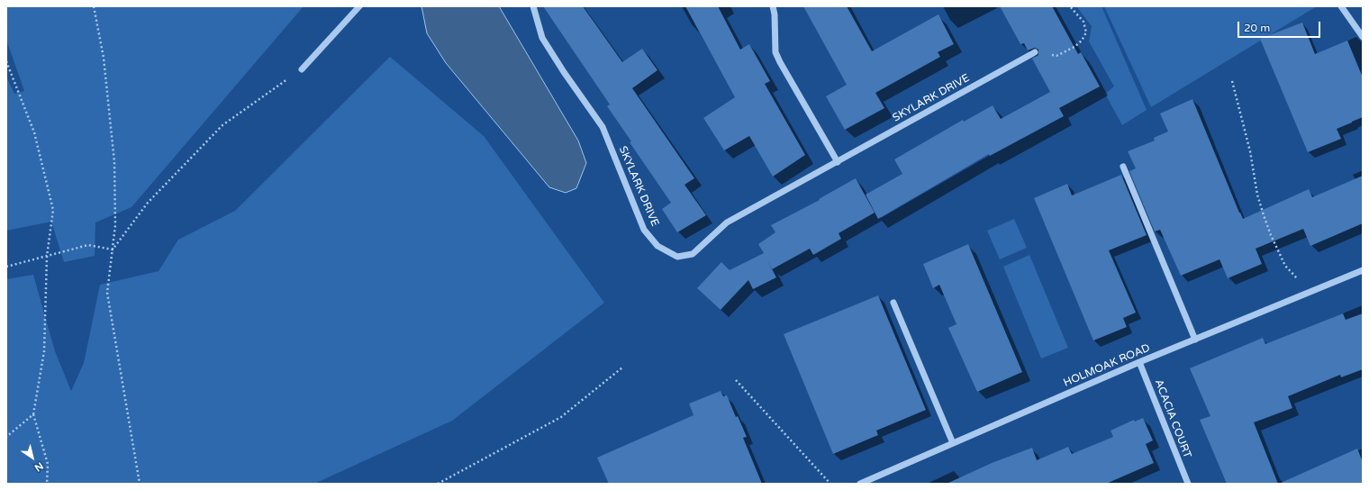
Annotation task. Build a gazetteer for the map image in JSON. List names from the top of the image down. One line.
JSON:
{"streets":{"street":["SKYLARK DRIVE","HOLMOAK ROAD","ACACIA COURT"]},"crossings":[["HOLMOAK ROAD","ACACIA COURT"]],"scale_bar":"20 m","north":"bottom right"}
